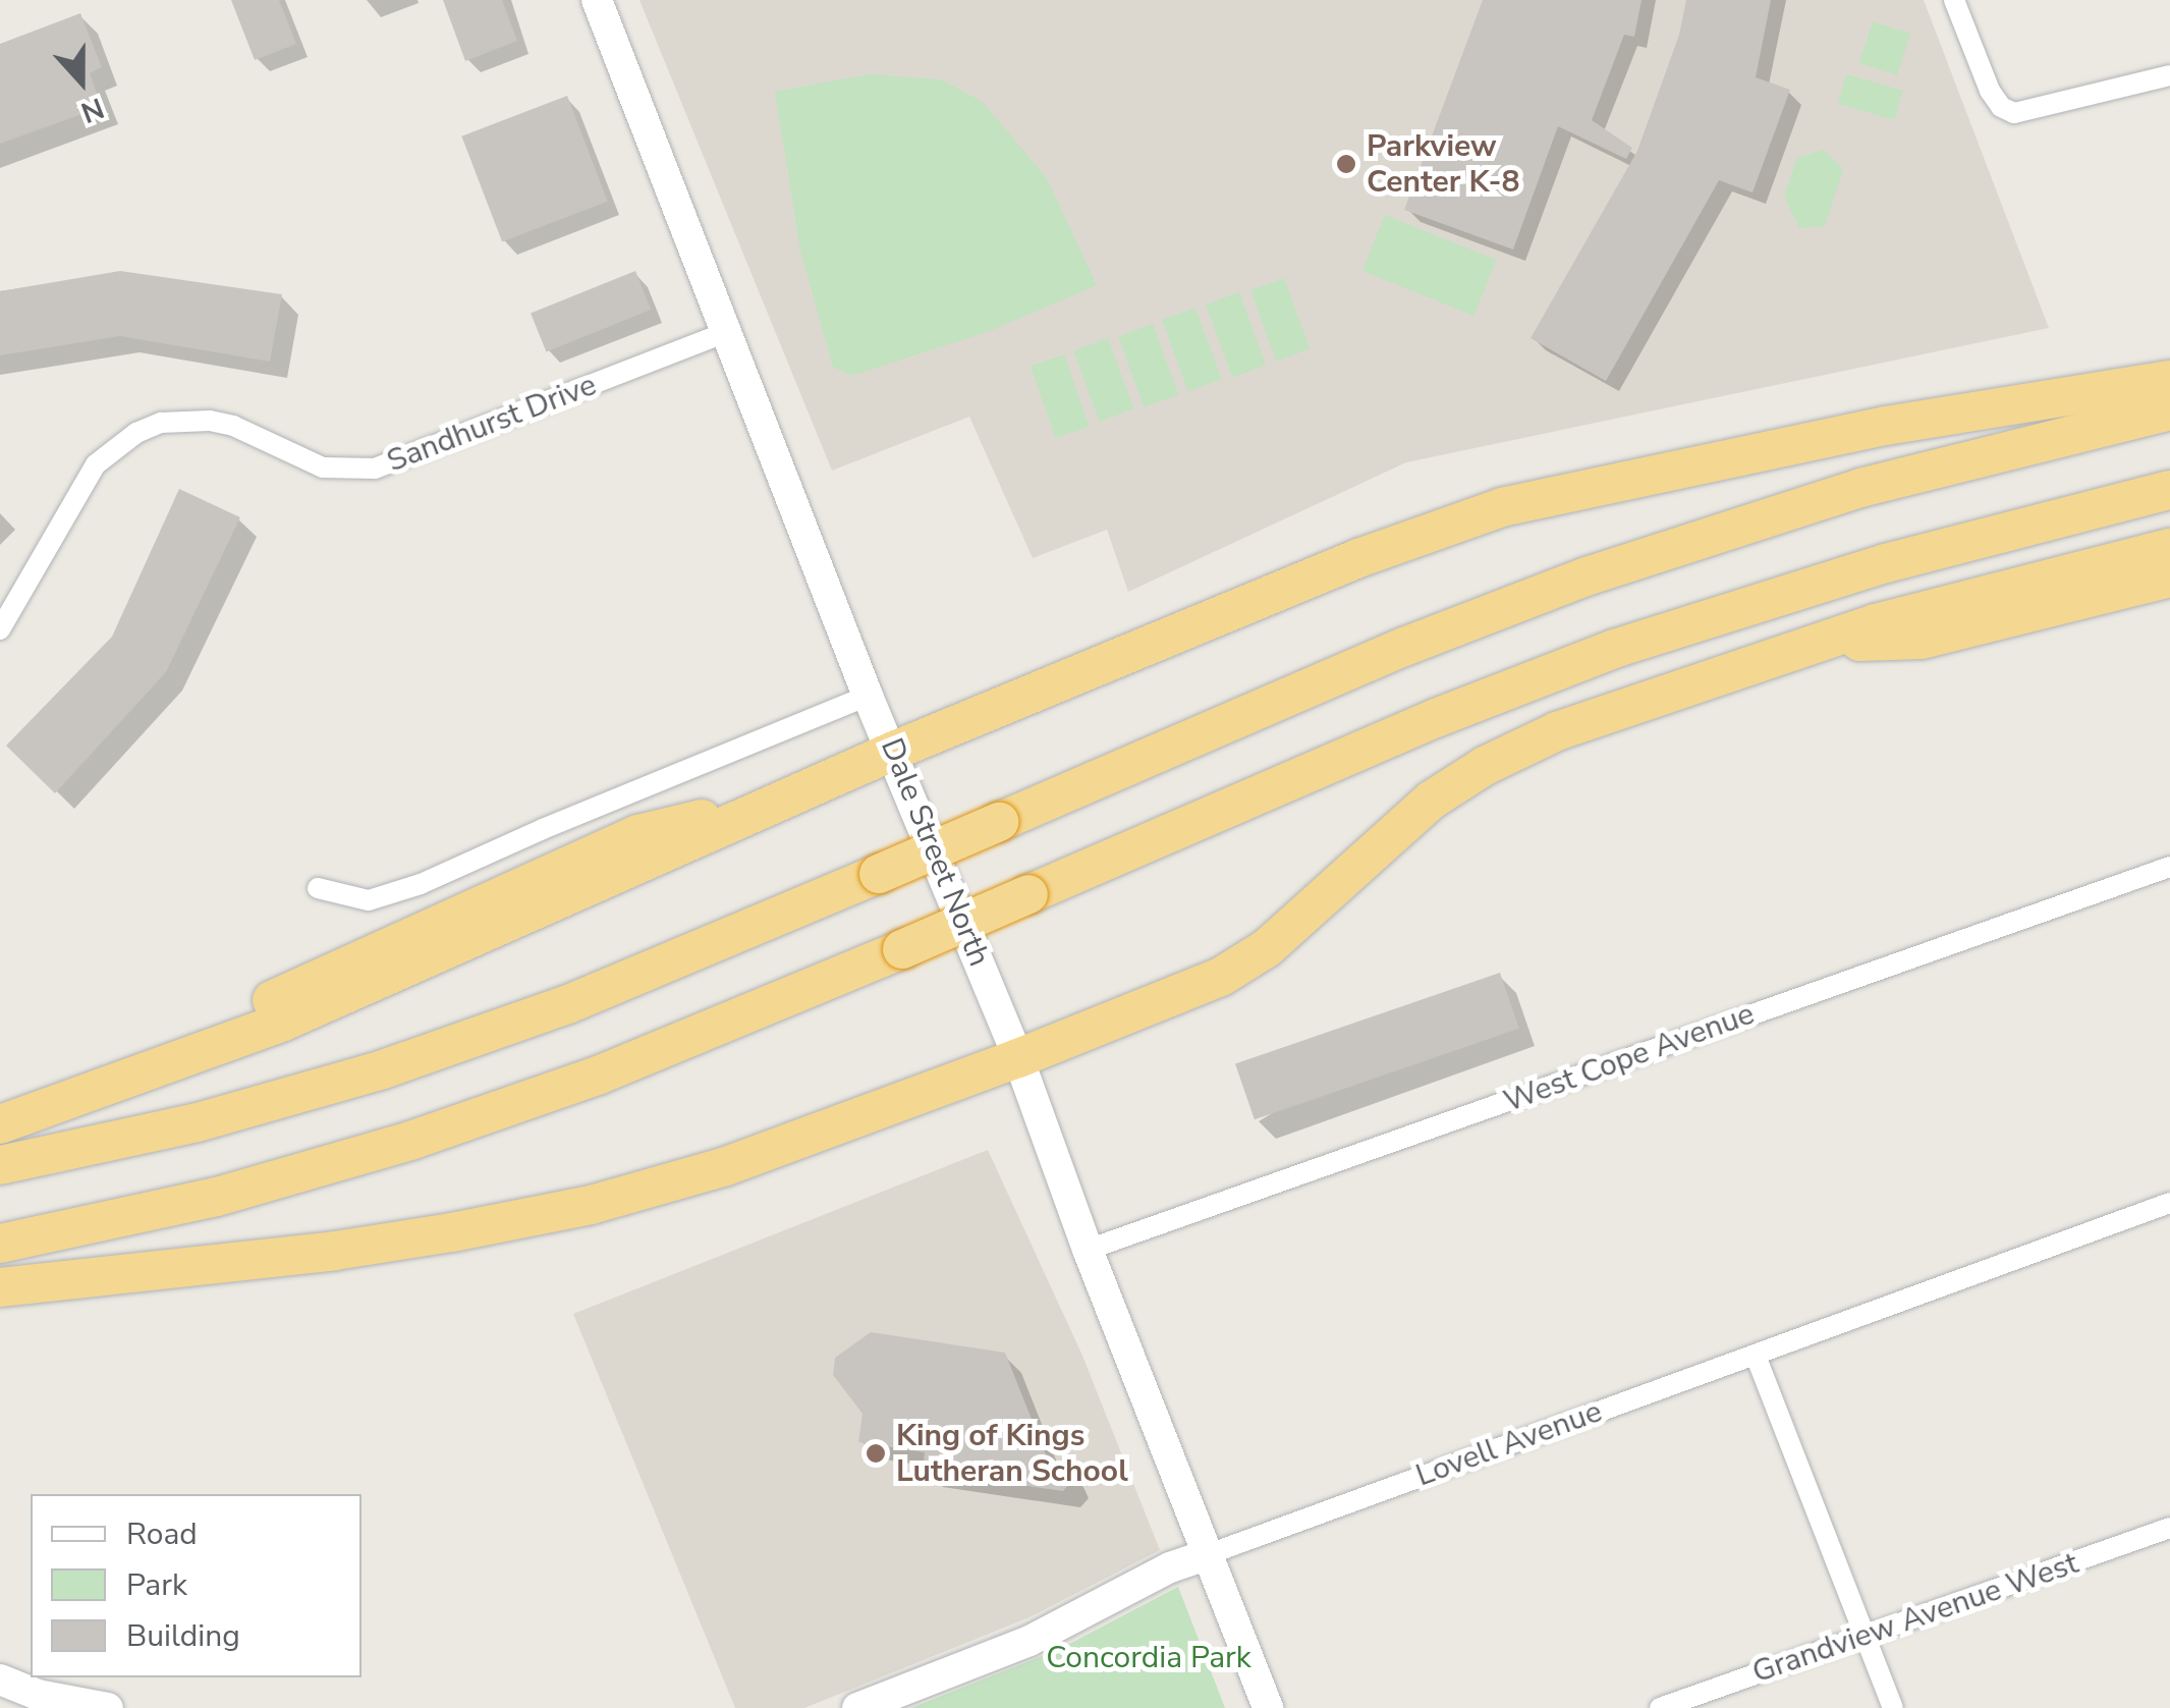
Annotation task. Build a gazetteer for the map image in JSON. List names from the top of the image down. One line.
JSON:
{"streets":{"main road":["Dale Street North","Lovell Avenue"],"street":["Sandhurst Drive","West Cope Avenue","Grandview Avenue West"]},"crossings":[["Sandhurst Drive","Dale Street North"],["Dale Street North","West Cope Avenue"],["Dale Street North","Lovell Avenue"]],"parks":["Concordia Park"],"places":["Parkview Center K-8","King of Kings Lutheran School"],"legend":["Road","Park","Building"],"north":"bottom"}
